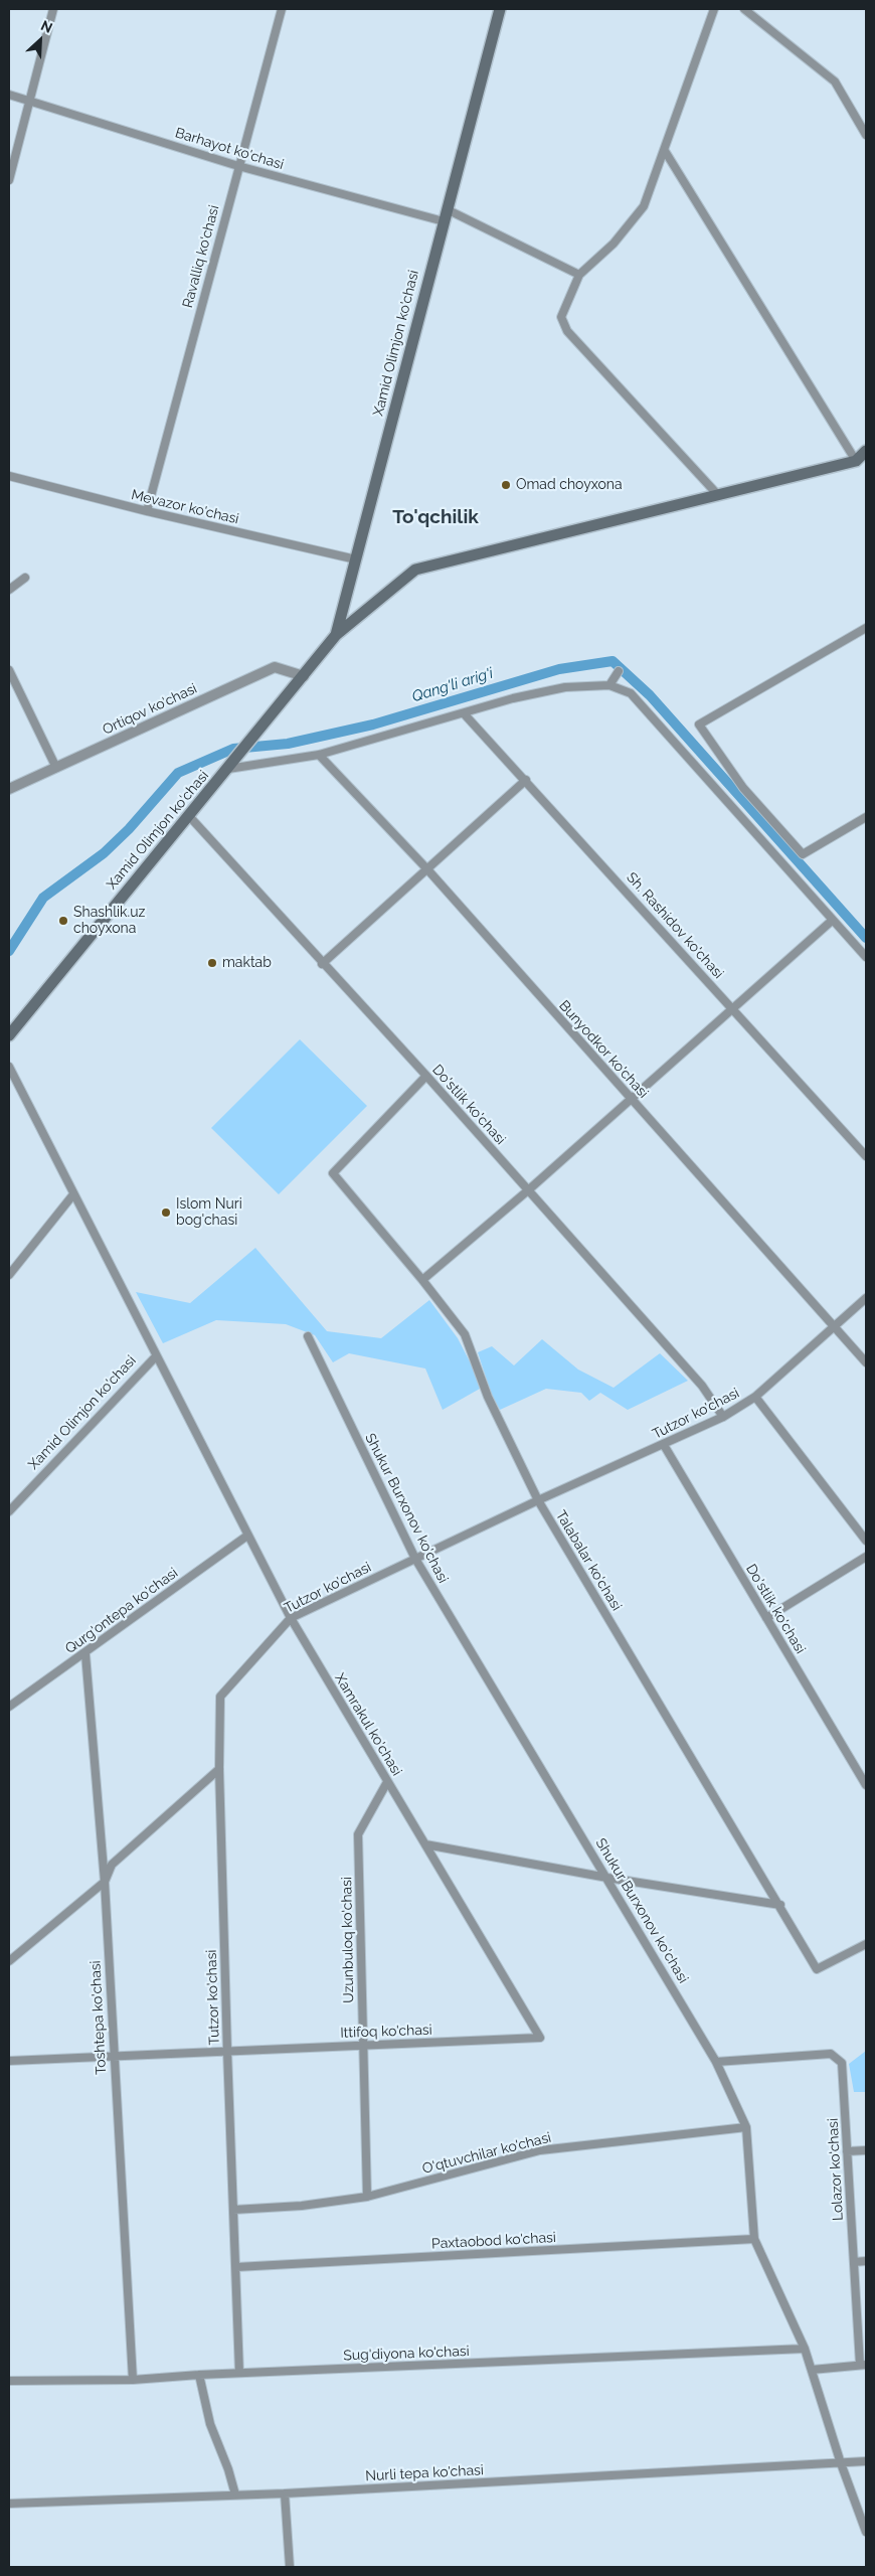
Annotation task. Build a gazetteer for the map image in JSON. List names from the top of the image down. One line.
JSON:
{"streets":{"main road":["Xamid Olimjon ko'chasi"],"street":["Barhayot ko'chasi","Ravalliq ko'chasi","Mevazor ko'chasi","Ortiqov ko'chasi","Sh. Rashidov ko'chasi","Bunyodkor ko'chasi","Do'stlik ko'chasi","Tutzor ko'chasi","Shukur Burxonov ko'chasi","Talabalar ko'chasi","Qurg'ontepa ko'chasi","Xamrakul ko'chasi","Uzunbuloq ko'chasi","Toshtepa ko'chasi","Ittifoq ko'chasi","O'qtuvchilar ko'chasi","Lolazor ko'chasi","Paxtaobod ko'chasi","Sug'diyona ko'chasi","Nurli tepa ko'chasi"]},"crossings":[["Barhayot ko'chasi","Ravalliq ko'chasi"],["Barhayot ko'chasi","Xamid Olimjon ko'chasi"],["Ravalliq ko'chasi","Mevazor ko'chasi"],["Xamid Olimjon ko'chasi","Mevazor ko'chasi"],["Xamid Olimjon ko'chasi","Ortiqov ko'chasi"],["Xamid Olimjon ko'chasi","Do'stlik ko'chasi"],["Xamid Olimjon ko'chasi","Xamrakul ko'chasi"],["Bunyodkor ko'chasi","Tutzor ko'chasi"],["Do'stlik ko'chasi","Tutzor ko'chasi"],["Do'stlik ko'chasi","Talabalar ko'chasi"],["Tutzor ko'chasi","Shukur Burxonov ko'chasi"],["Tutzor ko'chasi","Talabalar ko'chasi"],["Tutzor ko'chasi","Xamrakul ko'chasi"],["Tutzor ko'chasi","Ittifoq ko'chasi"],["Tutzor ko'chasi","O'qtuvchilar ko'chasi"],["Tutzor ko'chasi","Paxtaobod ko'chasi"],["Tutzor ko'chasi","Sug'diyona ko'chasi"],["Shukur Burxonov ko'chasi","O'qtuvchilar ko'chasi"],["Shukur Burxonov ko'chasi","Lolazor ko'chasi"],["Shukur Burxonov ko'chasi","Paxtaobod ko'chasi"],["Shukur Burxonov ko'chasi","Sug'diyona ko'chasi"],["Shukur Burxonov ko'chasi","Nurli tepa ko'chasi"],["Qurg'ontepa ko'chasi","Xamrakul ko'chasi"],["Qurg'ontepa ko'chasi","Toshtepa ko'chasi"],["Xamrakul ko'chasi","Uzunbuloq ko'chasi"],["Xamrakul ko'chasi","Ittifoq ko'chasi"],["Uzunbuloq ko'chasi","Ittifoq ko'chasi"],["Uzunbuloq ko'chasi","O'qtuvchilar ko'chasi"],["Toshtepa ko'chasi","Ittifoq ko'chasi"],["Toshtepa ko'chasi","Sug'diyona ko'chasi"]],"districts":["To'qchilik"],"water":["Qang'li arig'i"],"places":["Omad choyxona","Shashlik.uz choyxona","maktab","Islom Nuri bog'chasi"],"north":"top right"}
